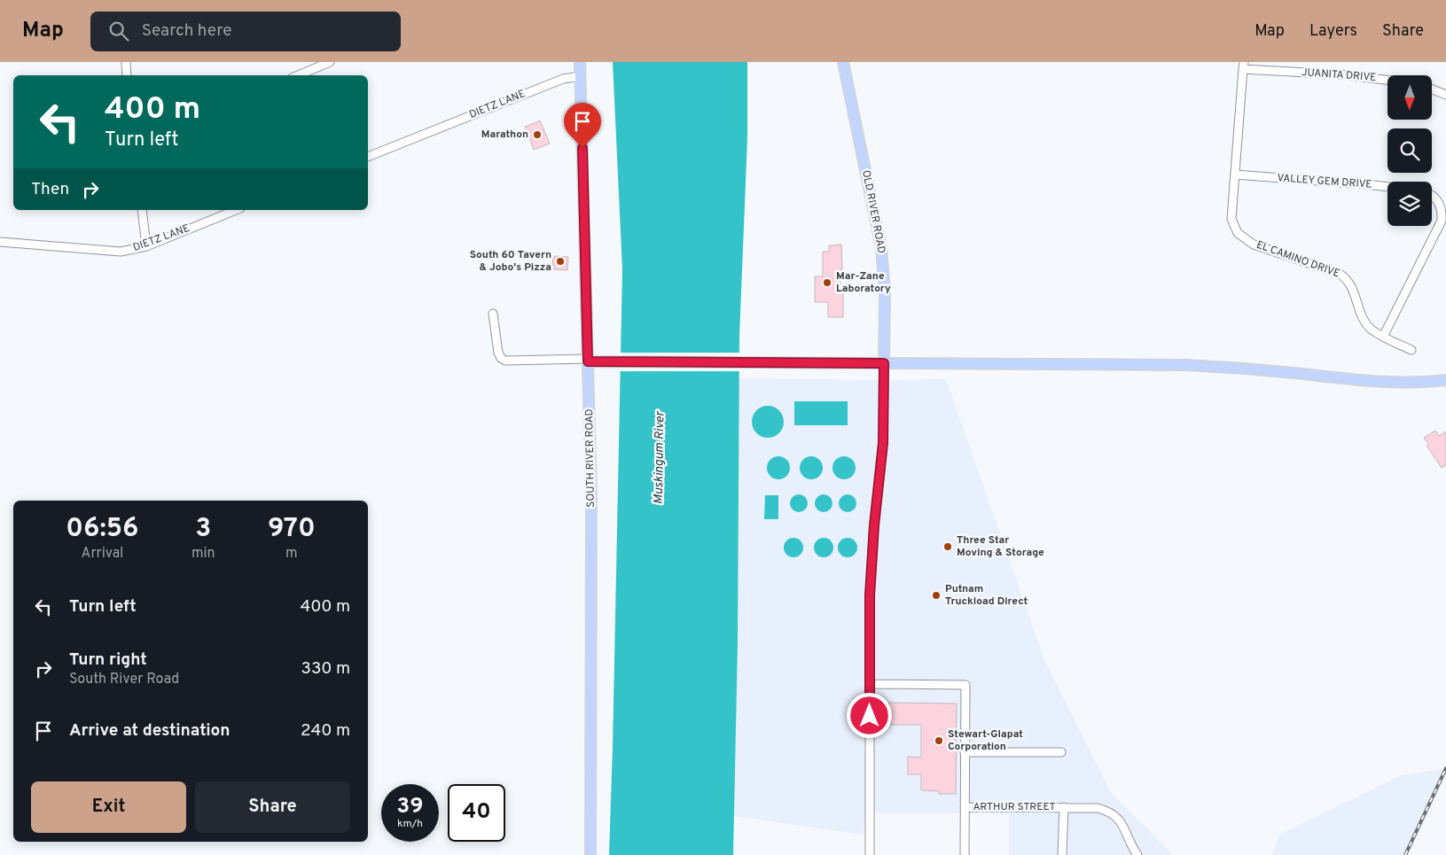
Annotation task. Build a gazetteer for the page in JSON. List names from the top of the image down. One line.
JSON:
{"streets":{"main road":["OLD RIVER ROAD","SOUTH RIVER ROAD"],"street":["JUANITA DRIVE","DIETZ LANE","VALLEY GEM DRIVE","EL CAMINO DRIVE","ARTHUR STREET"]},"crossings":[["DIETZ LANE","SOUTH RIVER ROAD"],["VALLEY GEM DRIVE","EL CAMINO DRIVE"]],"water":["Muskingum River"],"places":["Marathon","South 60 Tavern & Jobo's Pizza","Mar-Zane Laboratory","Three Star Moving & Storage","Putnam Truckload Direct","Stewart-Glapat Corporation"],"north":"bottom","page":{"header":"Map","search":"Search here","nav":["Map","Layers","Share"],"turn":["400 m","Turn left"],"then":"Then","eta":["06:56","Arrival","3","min","970","m"],"list":[{"name":"Turn left","value":"400 m"},{"name":"Turn right","note":"South River Road","value":"330 m"},{"name":"Arrive at destination","value":"240 m"}],"buttons":["Exit","Share"],"speed":"39 km/h","limit":"40"}}
